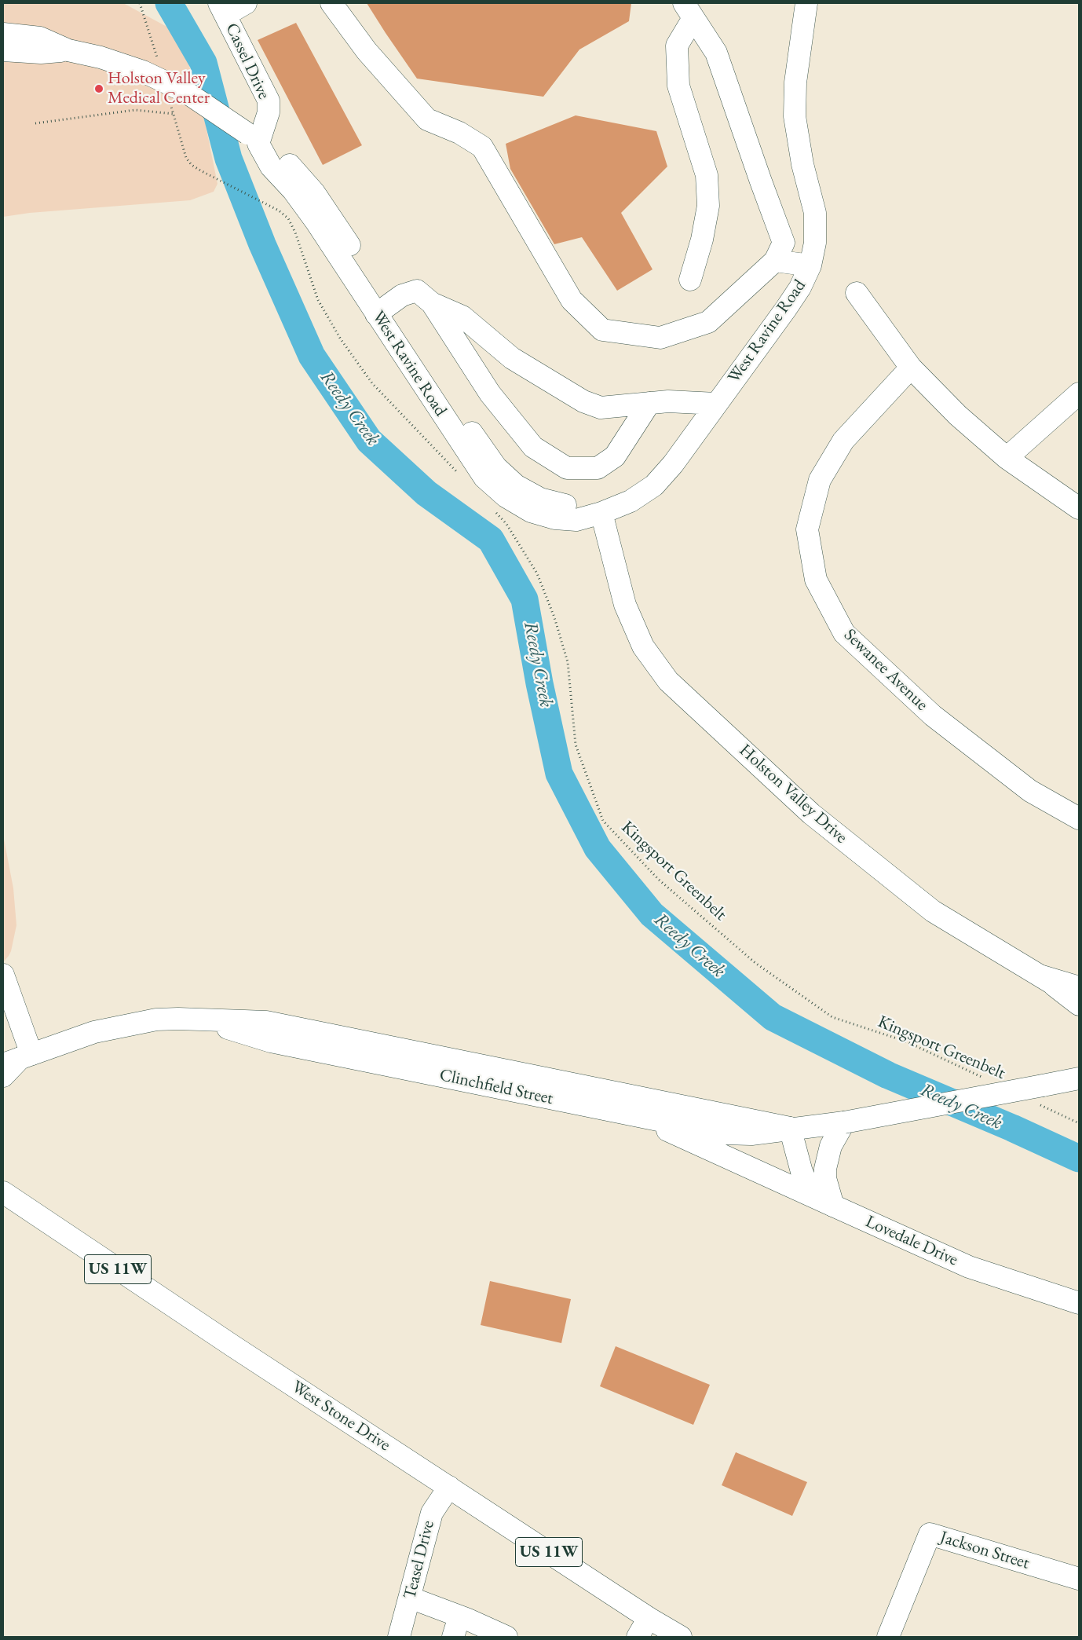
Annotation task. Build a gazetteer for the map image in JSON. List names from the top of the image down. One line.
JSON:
{"streets":{"main road":["Cassel Drive","West Ravine Road","Sewanee Avenue","Holston Valley Drive","Clinchfield Street","Lovedale Drive","US 11W","West Stone Drive","Jackson Street","Teasel Drive"],"path":["Kingsport Greenbelt"]},"crossings":[["Cassel Drive","West Ravine Road"],["West Ravine Road","Holston Valley Drive"],["Clinchfield Street","Lovedale Drive"],["West Stone Drive","Teasel Drive"]],"water":["Reedy Creek"],"places":["Holston Valley Medical Center"]}
